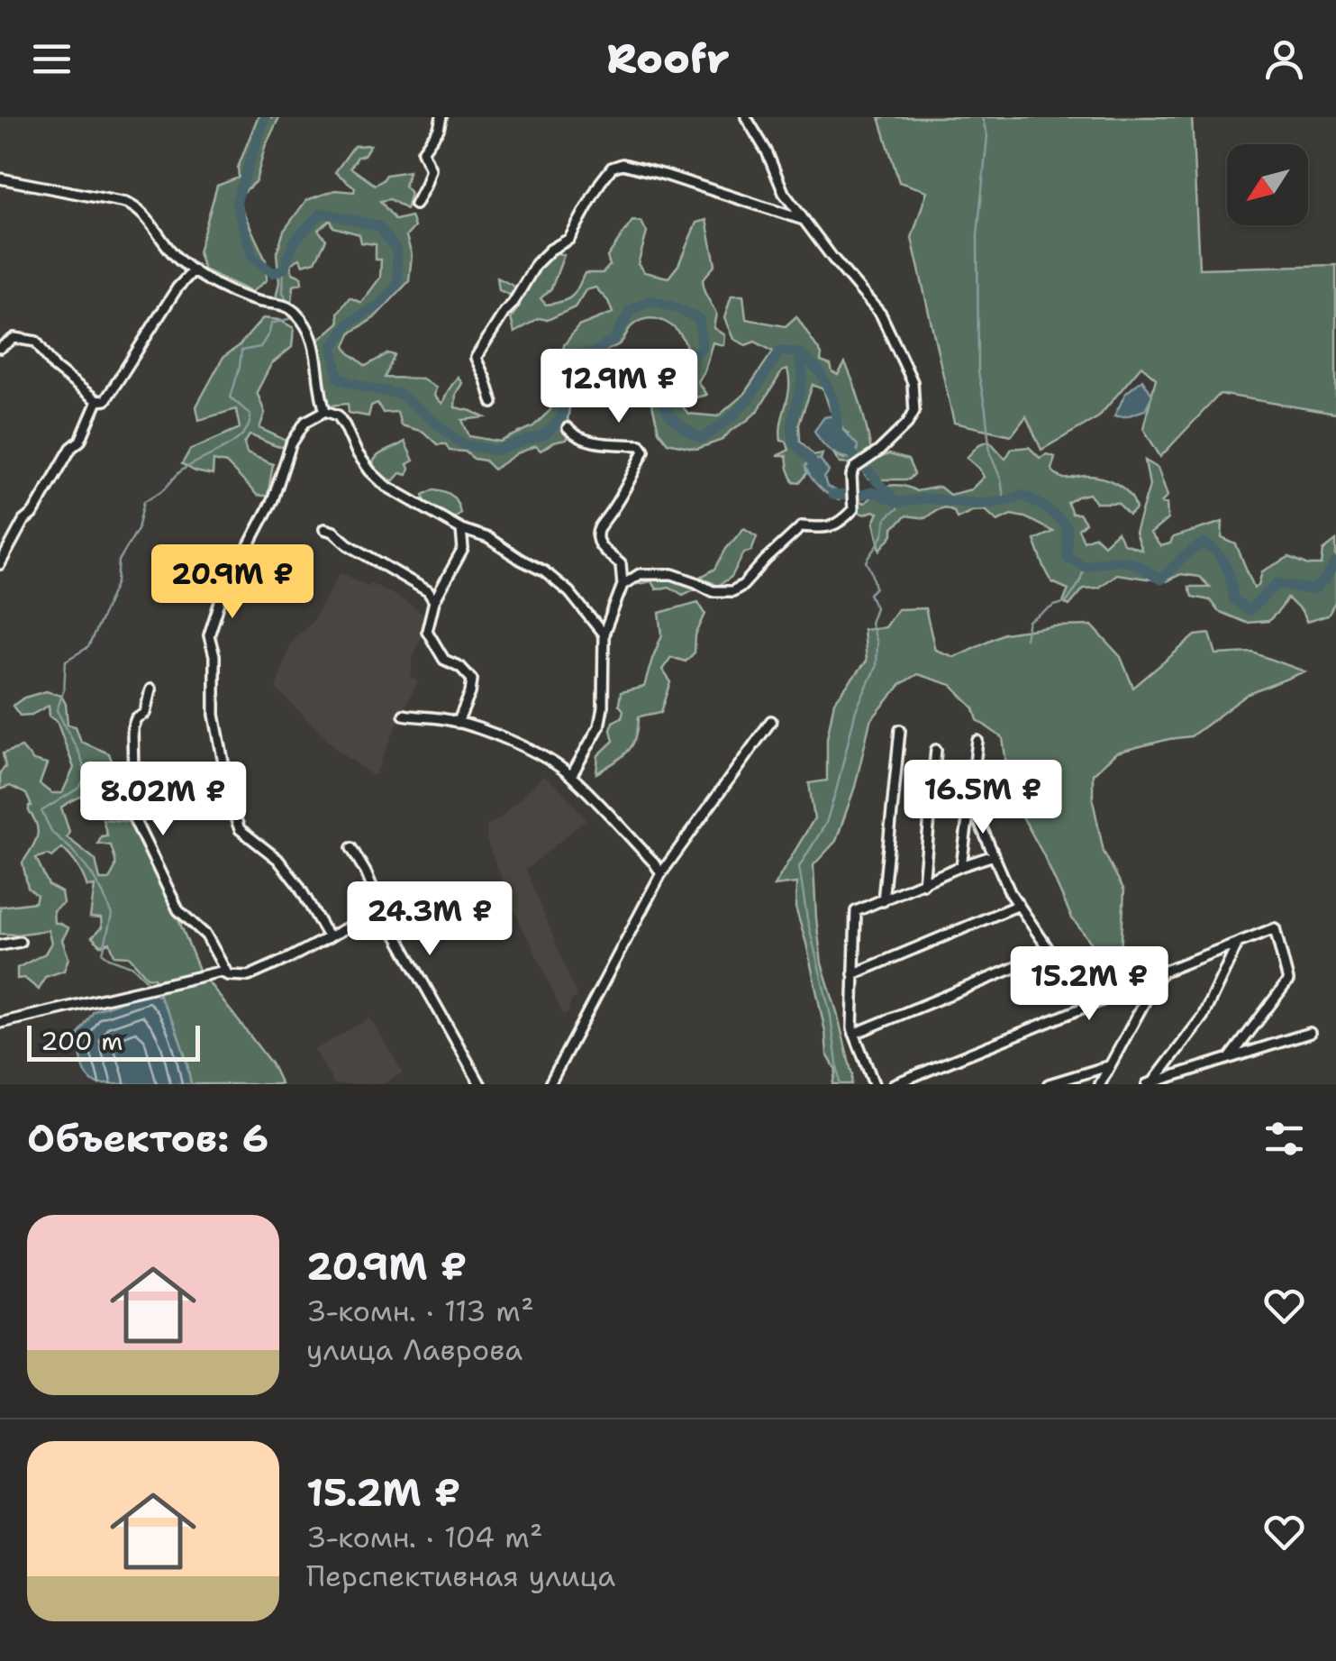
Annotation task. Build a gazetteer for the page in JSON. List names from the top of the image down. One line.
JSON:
{"scale_bar":"200 m","north":"bottom left","page":{"header":"Roofr","price":["12.9M ₽","20.9M ₽","16.5M ₽","8.02M ₽","24.3M ₽","15.2M ₽"],"scale":"200 m","heading":"Объектов: 6","list":[{"name":"20.9M ₽","note":"3-комн. · 113 m² · улица Лаврова"},{"name":"15.2M ₽","note":"3-комн. · 104 m² · Перспективная улица"}]}}
